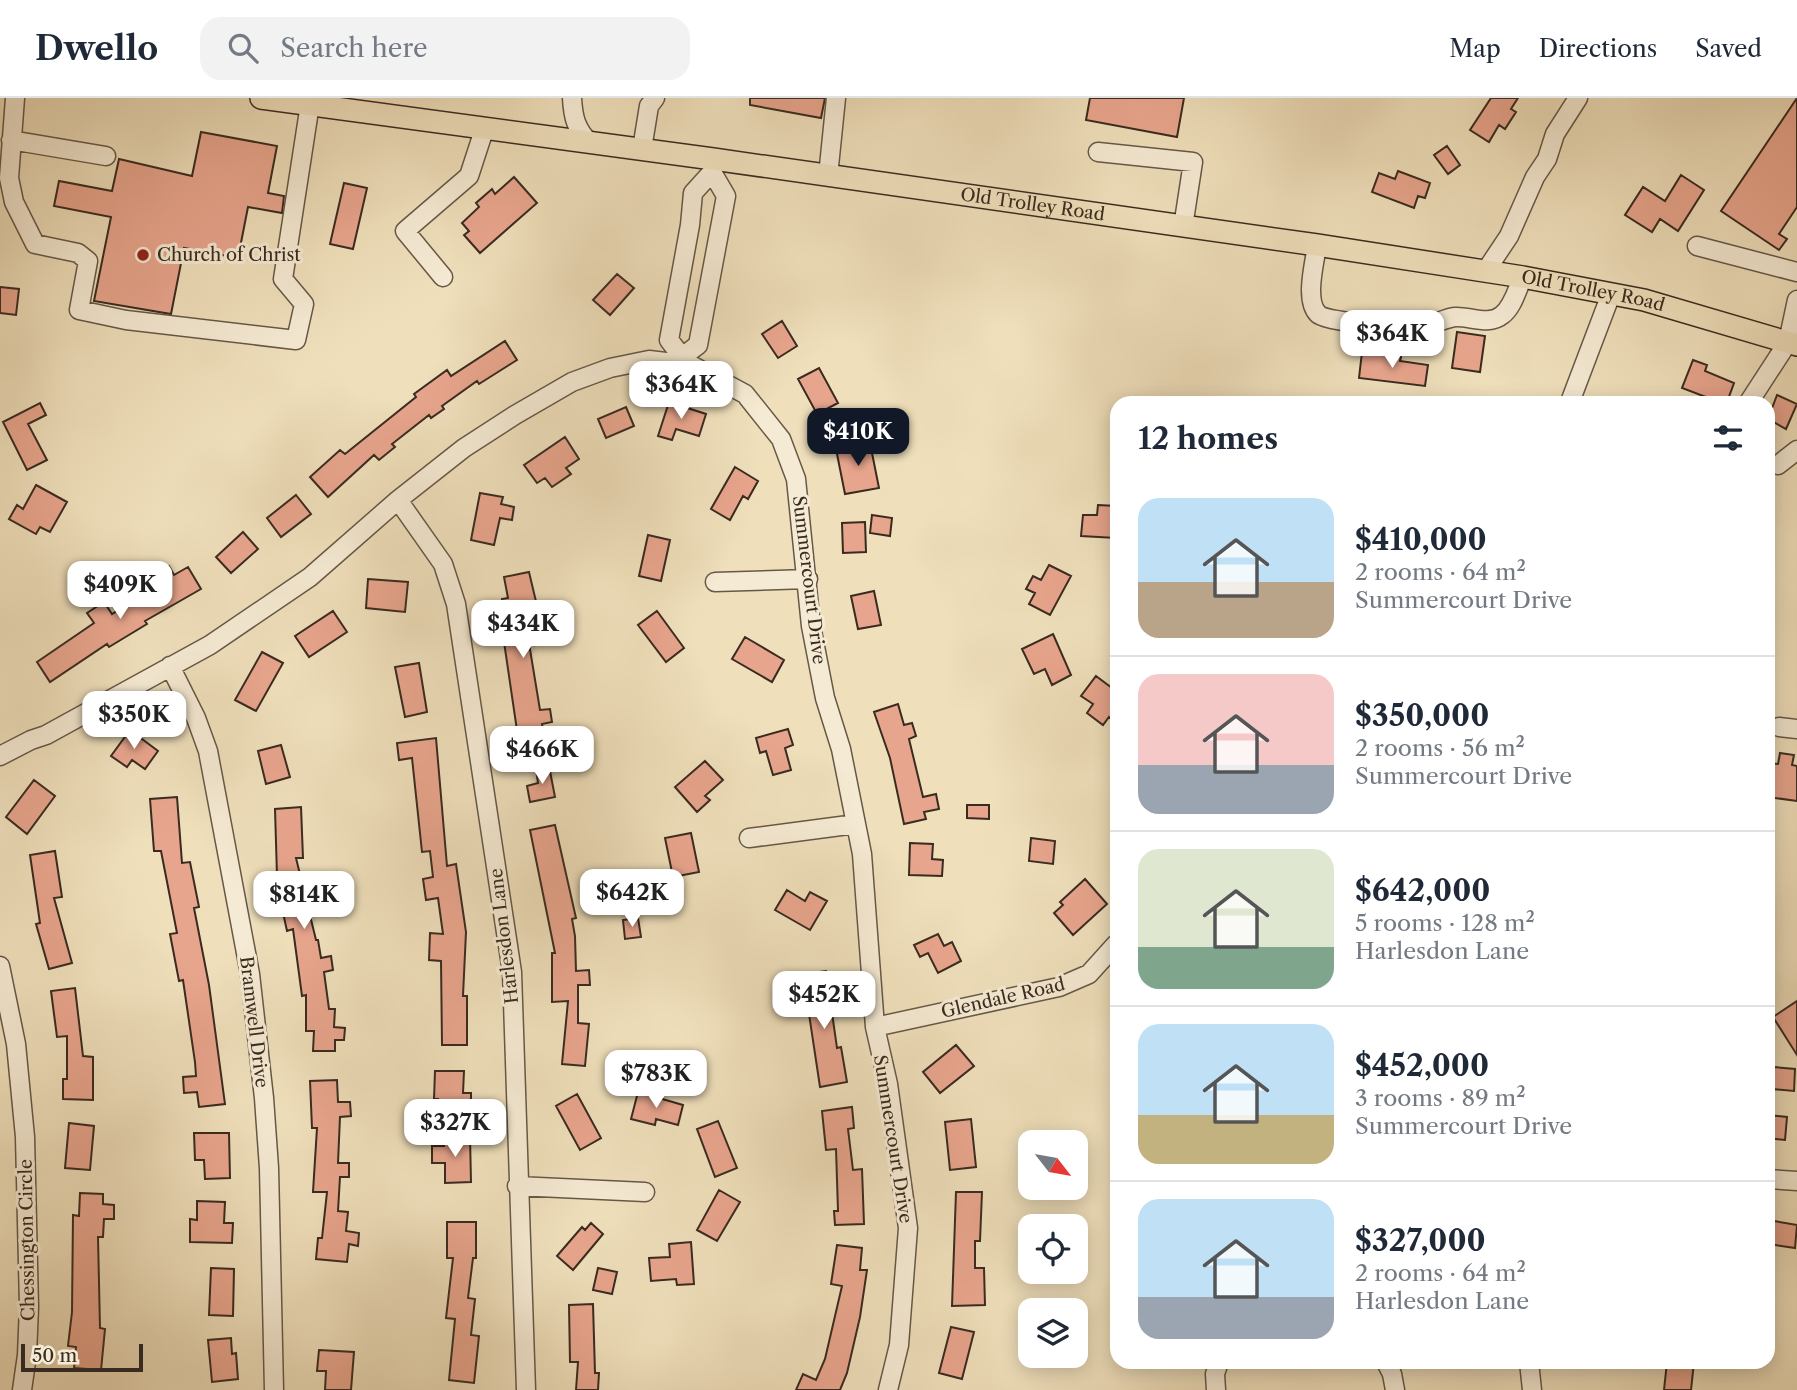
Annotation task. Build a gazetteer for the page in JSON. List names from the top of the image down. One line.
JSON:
{"streets":{"main road":["Old Trolley Road"],"street":["Summercourt Drive","Harlesdon Lane","Glendale Road","Bramwell Drive","Chessington Circle"]},"crossings":[["Summercourt Drive","Harlesdon Lane"],["Summercourt Drive","Glendale Road"],["Summercourt Drive","Bramwell Drive"]],"places":["Church of Christ"],"scale_bar":"50 m","north":"bottom right","page":{"header":"Dwello","search":"Search here","nav":["Map","Directions","Saved"],"price":["$364K","$364K","$410K","$409K","$434K","$350K","$466K","$642K","$814K","$452K","$783K","$327K"],"heading":"12 homes","list":[{"name":"$410,000","note":"2 rooms · 64 m² · Summercourt Drive"},{"name":"$350,000","note":"2 rooms · 56 m² · Summercourt Drive"},{"name":"$642,000","note":"5 rooms · 128 m² · Harlesdon Lane"},{"name":"$452,000","note":"3 rooms · 89 m² · Summercourt Drive"},{"name":"$327,000","note":"2 rooms · 64 m² · Harlesdon Lane"}],"scale":"50 m"}}
